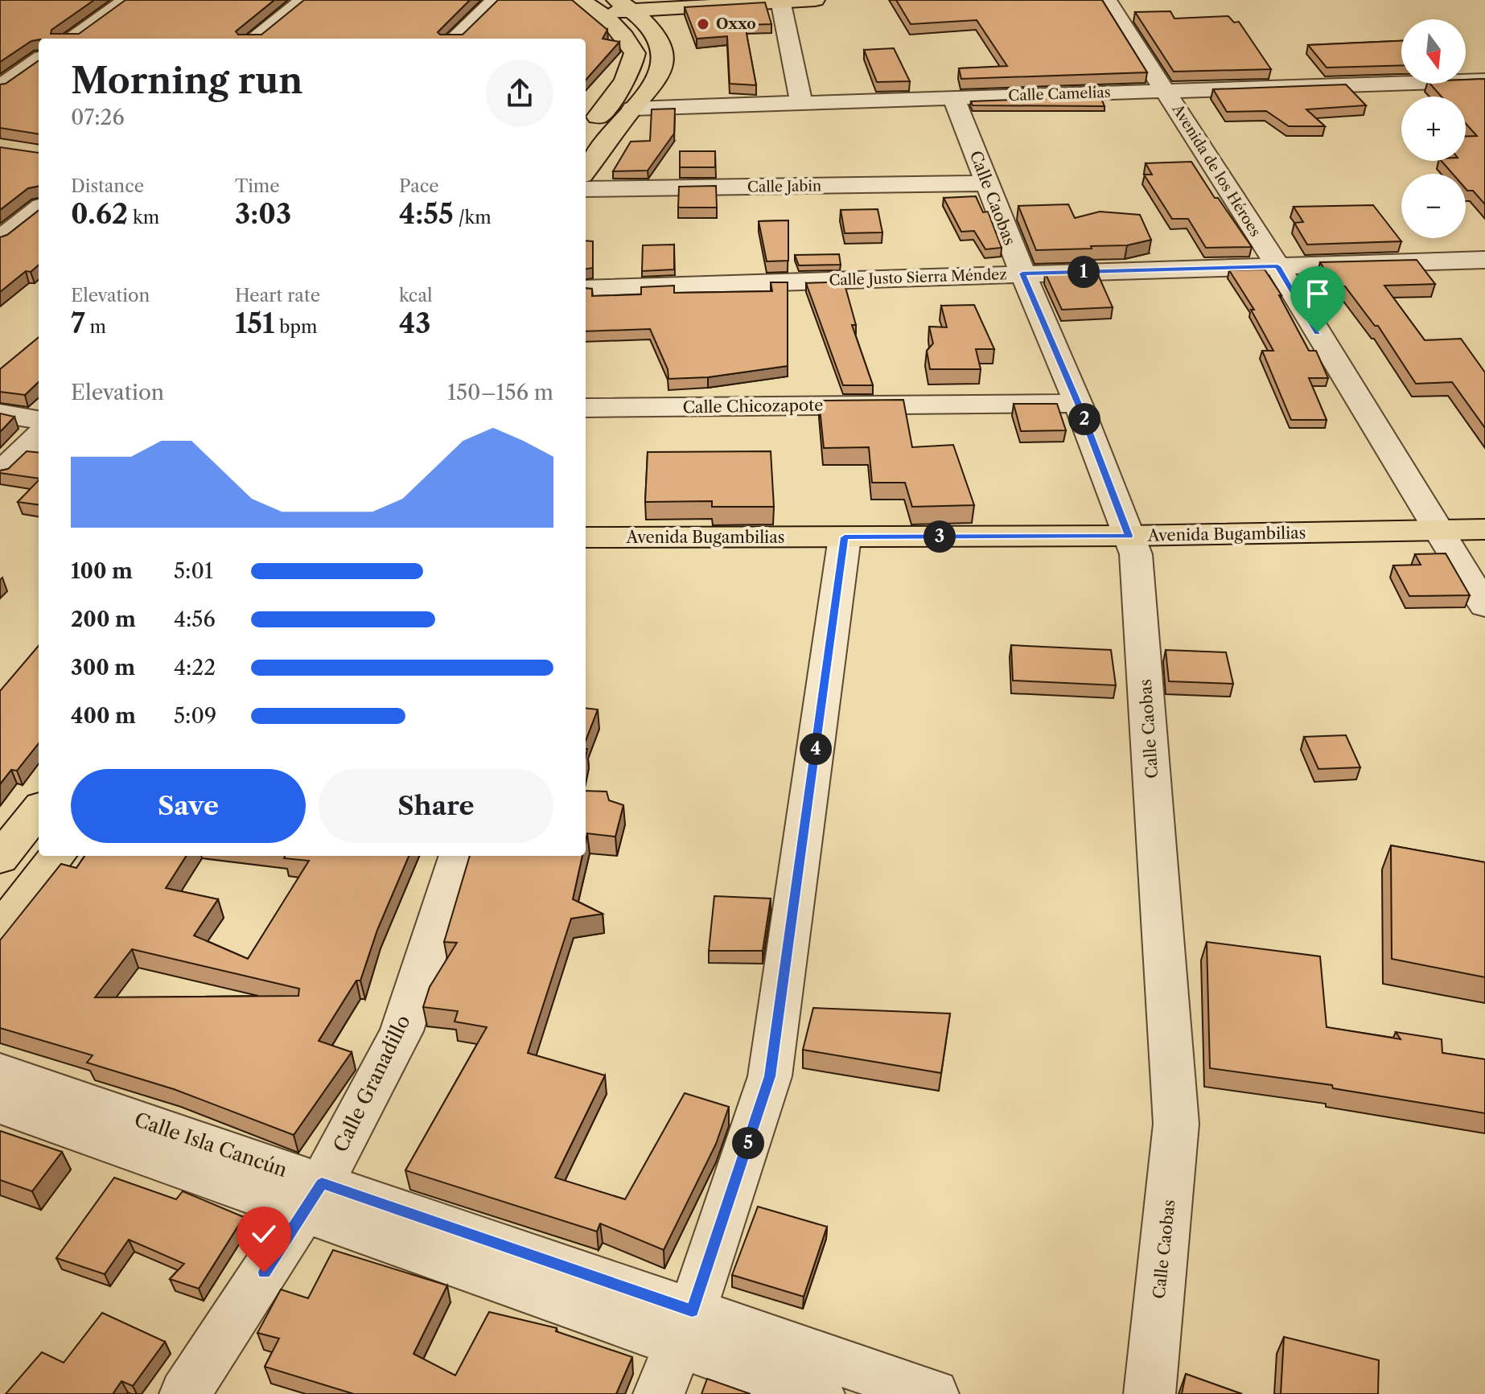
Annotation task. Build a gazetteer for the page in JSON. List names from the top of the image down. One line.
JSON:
{"streets":{"main road":["Avenida Bugambilias"],"street":["Calle Camelias","Avenida de los Héroes","Calle Jabin","Calle Caobas","Calle Justo Sierra Méndez","Calle Chicozapote","Calle Granadillo","Calle Isla Cancún"]},"crossings":[["Calle Camelias","Avenida de los Héroes"],["Calle Camelias","Calle Caobas"],["Avenida de los Héroes","Calle Justo Sierra Méndez"],["Avenida de los Héroes","Avenida Bugambilias"],["Calle Jabin","Calle Caobas"],["Calle Caobas","Calle Justo Sierra Méndez"],["Calle Caobas","Calle Chicozapote"],["Calle Caobas","Avenida Bugambilias"],["Calle Granadillo","Calle Isla Cancún"]],"places":["Oxxo"],"north":"bottom","page":{"map_buttons":["+","−"],"heading":["Morning run","07:26"],"stats":[["Distance","0.62 km"],["Time","3:03"],["Pace","4:55 /km"],["Elevation","7 m"],["Heart rate","151 bpm"],["kcal","43"]],"pins":["1","2","3","4","5"],"chart":["Elevation","150–156 m"],"list":[{"name":"100 m","note":"5:01"},{"name":"200 m","note":"4:56"},{"name":"300 m","note":"4:22"},{"name":"400 m","note":"5:09"}],"buttons":["Save","Share"]}}
